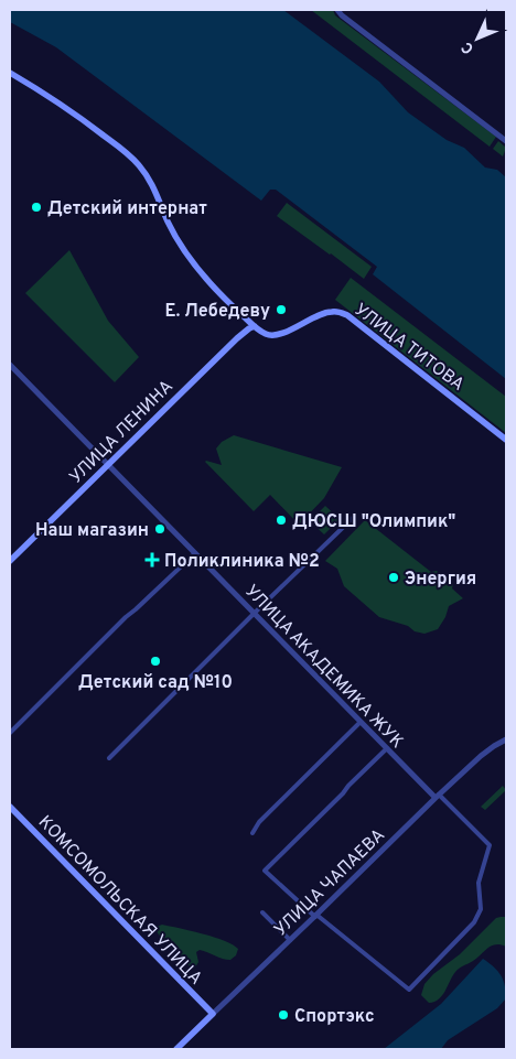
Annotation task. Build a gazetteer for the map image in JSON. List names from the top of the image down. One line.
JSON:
{"streets":{"main road":["УЛИЦА ТИТОВА","УЛИЦА ЛЕНИНА","УЛИЦА ЧАПАЕВА","КОМСОМОЛЬСКАЯ УЛИЦА"],"street":["УЛИЦА АКАДЕМИКА ЖУК"]},"crossings":[["УЛИЦА ТИТОВА","УЛИЦА ЛЕНИНА"],["УЛИЦА ЛЕНИНА","УЛИЦА АКАДЕМИКА ЖУК"],["УЛИЦА АКАДЕМИКА ЖУК","УЛИЦА ЧАПАЕВА"],["УЛИЦА ЧАПАЕВА","КОМСОМОЛЬСКАЯ УЛИЦА"]],"places":{"other":["Детский интернат","Е. Лебедеву","ДЮСШ \"Олимпик\"","Наш магазин","Энергия","Детский сад №10","Спортэкс"],"health":["Поликлиника №2"]},"north":"bottom left"}
